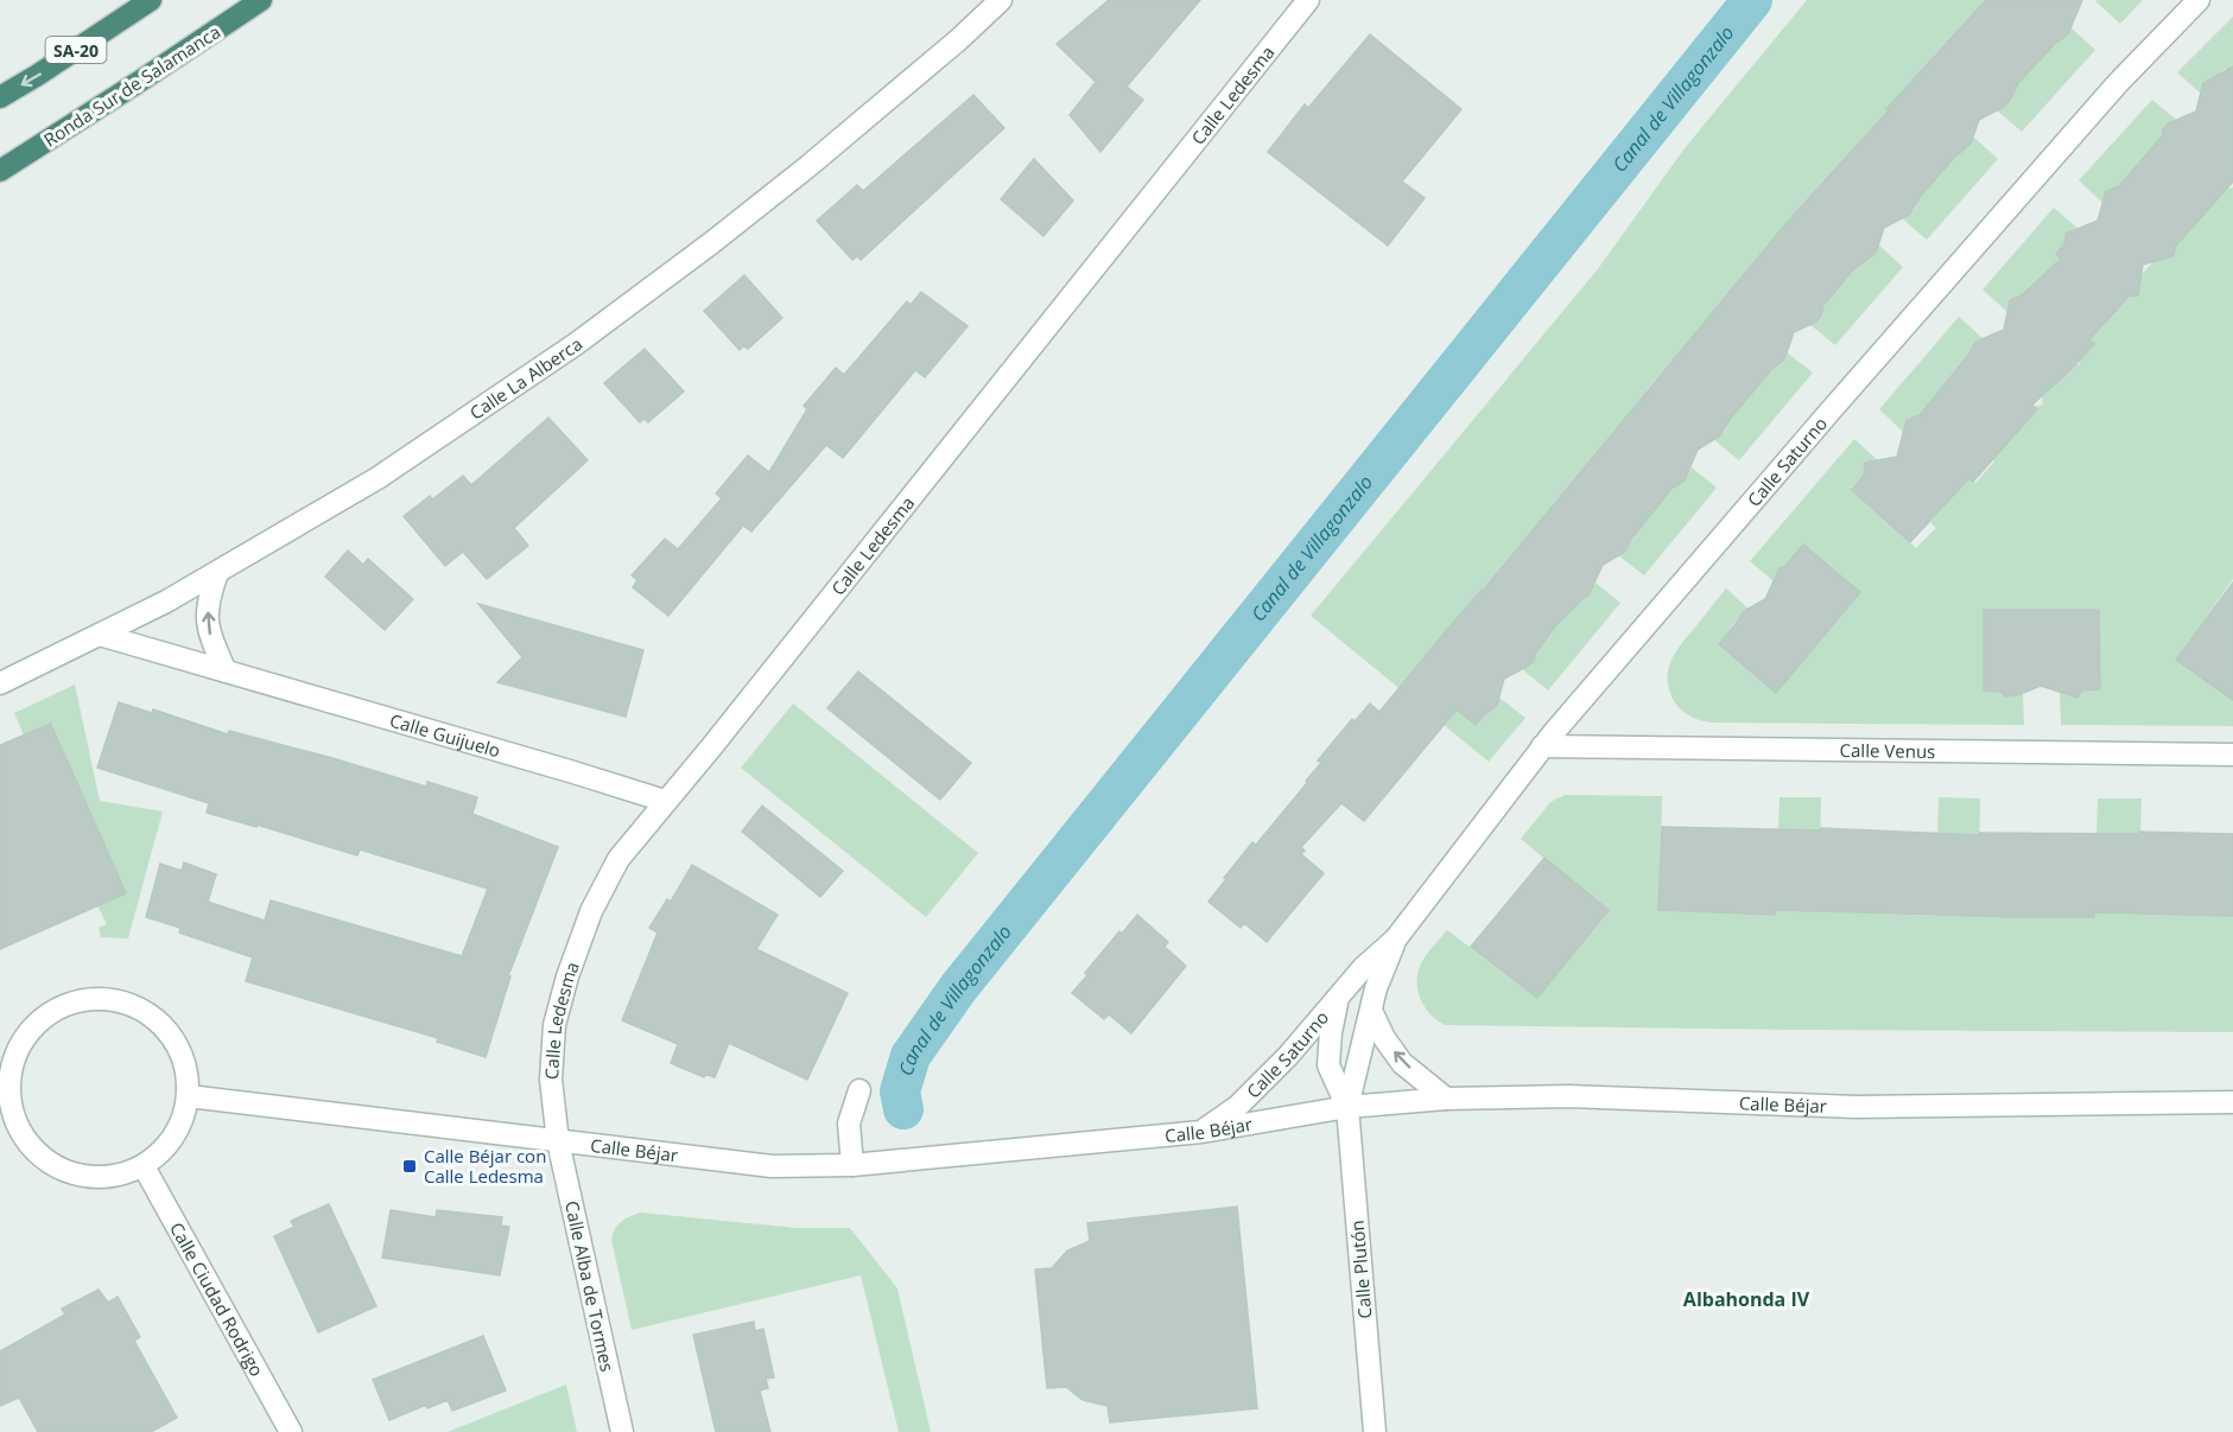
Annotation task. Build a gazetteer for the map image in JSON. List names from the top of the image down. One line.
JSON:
{"streets":{"highway":["SA-20","Ronda Sur de Salamanca"],"street":["Calle Ledesma","Calle La Alberca","Calle Saturno","Calle Guijuelo","Calle Venus","Calle Béjar","Calle Plutón","Calle Alba de Tormes","Calle Ciudad Rodrigo"]},"crossings":[["Calle Ledesma","Calle Guijuelo"],["Calle Ledesma","Calle Béjar"],["Calle Ledesma","Calle Alba de Tormes"],["Calle La Alberca","Calle Guijuelo"],["Calle Saturno","Calle Venus"],["Calle Saturno","Calle Béjar"],["Calle Saturno","Calle Plutón"],["Calle Béjar","Calle Plutón"],["Calle Béjar","Calle Alba de Tormes"],["Calle Béjar","Calle Ciudad Rodrigo"]],"districts":["Albahonda IV"],"water":["Canal de Villagonzalo"],"places":{"transit":["Calle Béjar con Calle Ledesma"]}}
